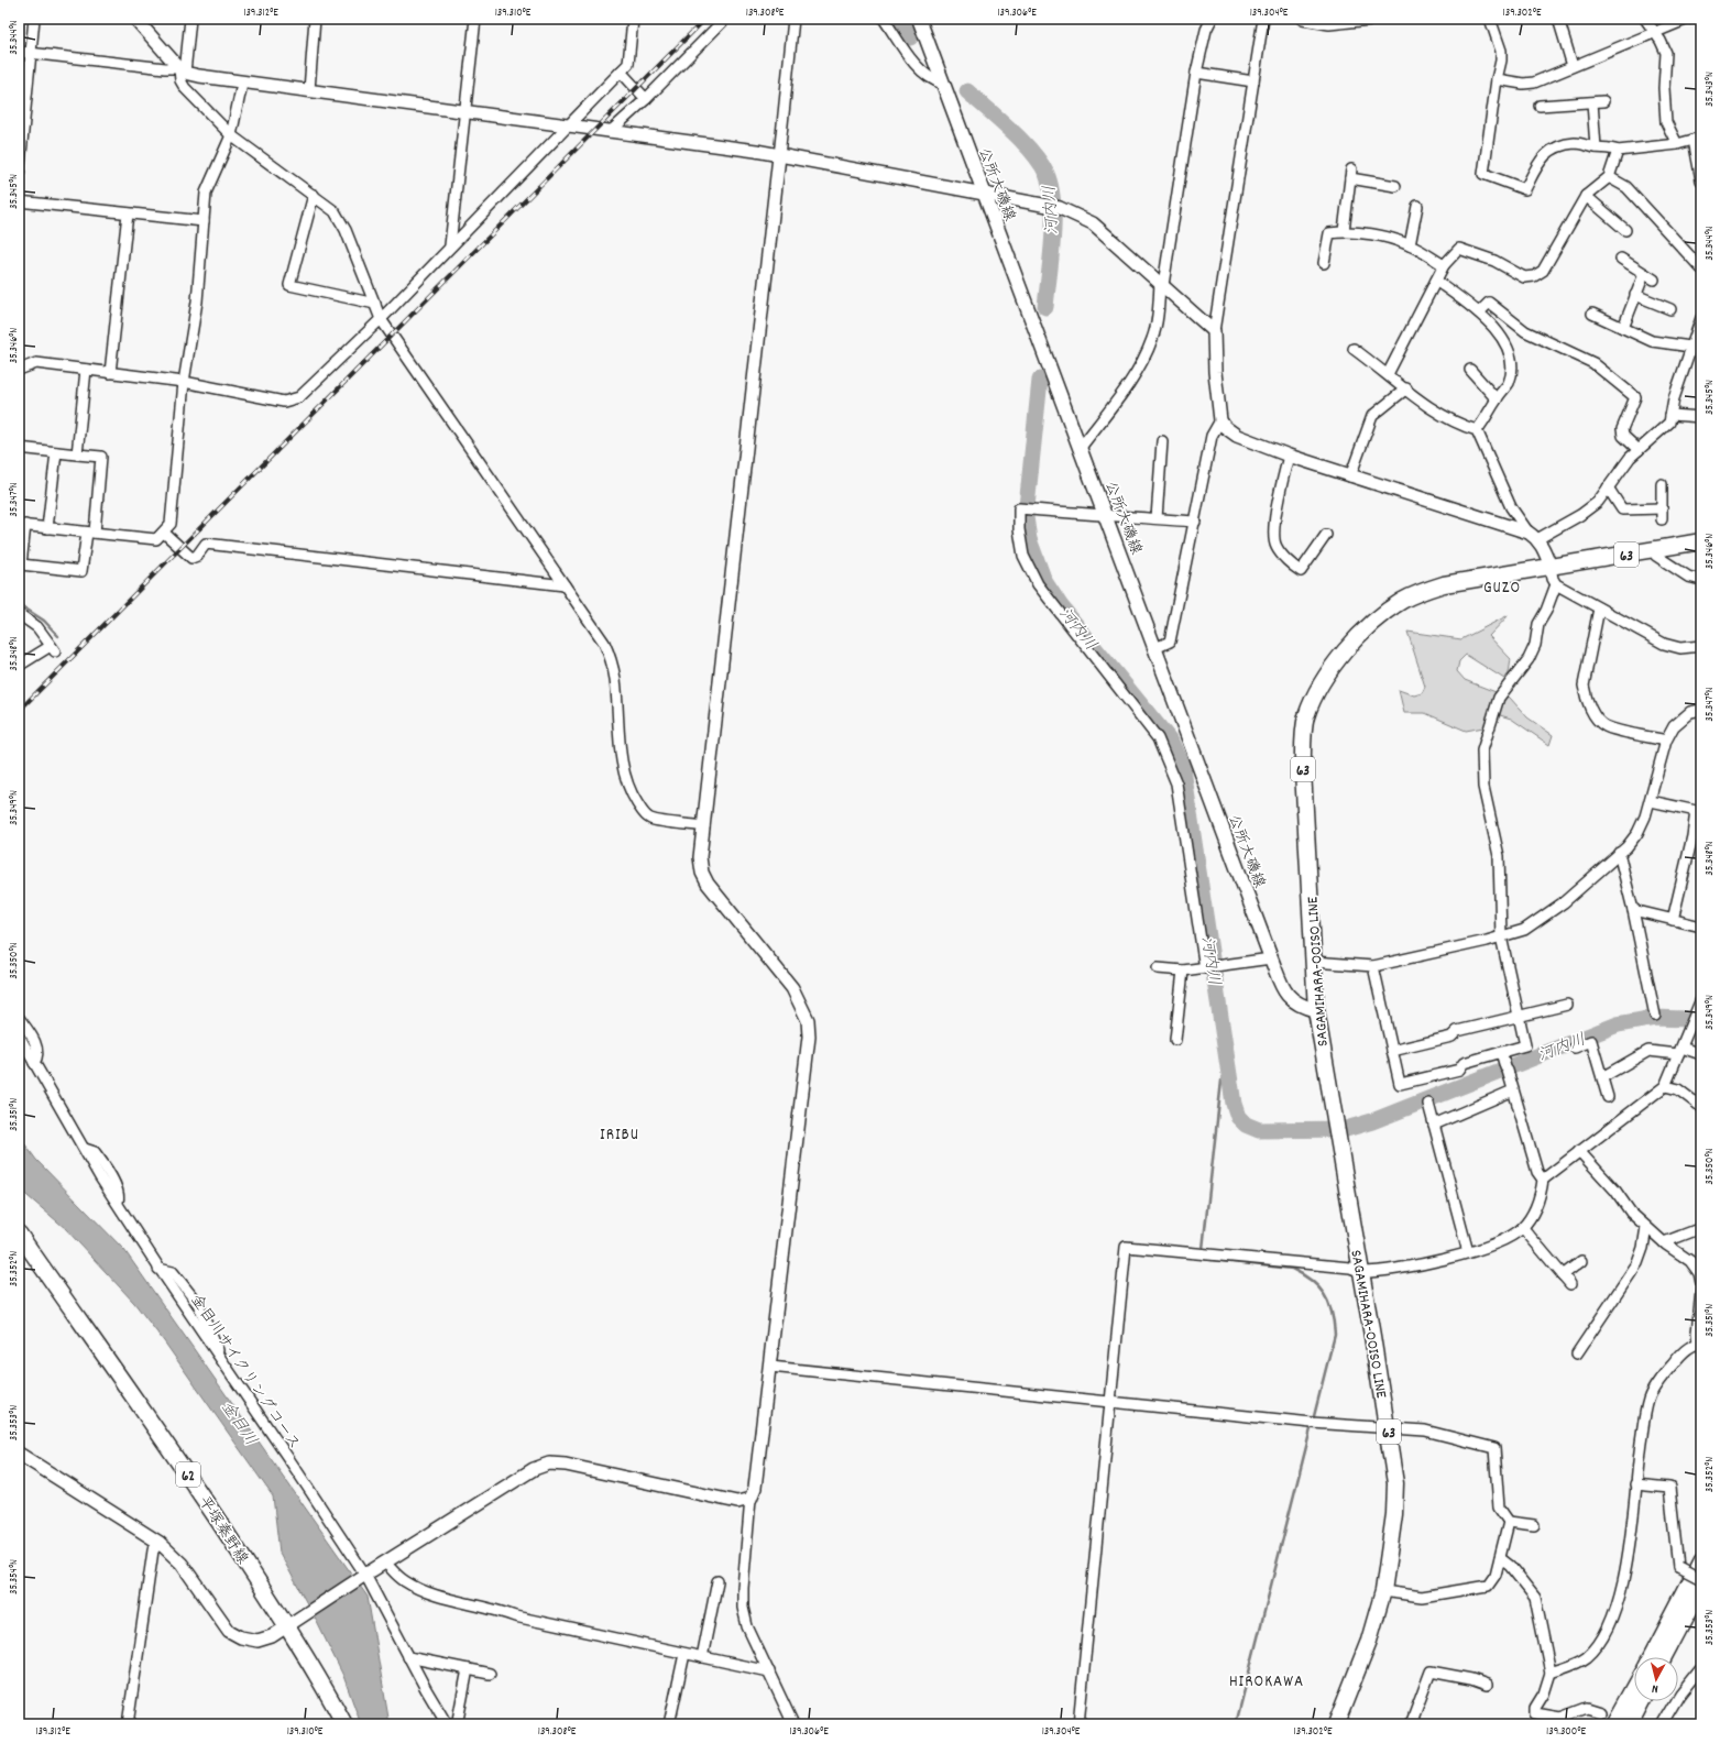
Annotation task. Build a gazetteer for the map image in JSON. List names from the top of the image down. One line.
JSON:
{"streets":{"main road":["公所大磯線","63","SAGAMIHARA-OOISO LINE","62","平塚秦野線"],"street":["金目川サイクリングコース"]},"crossings":[["公所大磯線","SAGAMIHARA-OOISO LINE"]],"districts":["GUZO","IRIBU","HIROKAWA"],"water":["河内川","金目川"],"north":"bottom","coordinates":["139.312°E","139.310°E","139.308°E","139.306°E","139.304°E","139.302°E","35.344°N","35.343°N","35.345°N","35.346°N","35.347°N","35.348°N","35.349°N","35.350°N","35.351°N","35.352°N","35.353°N","35.354°N","139.300°E"]}
